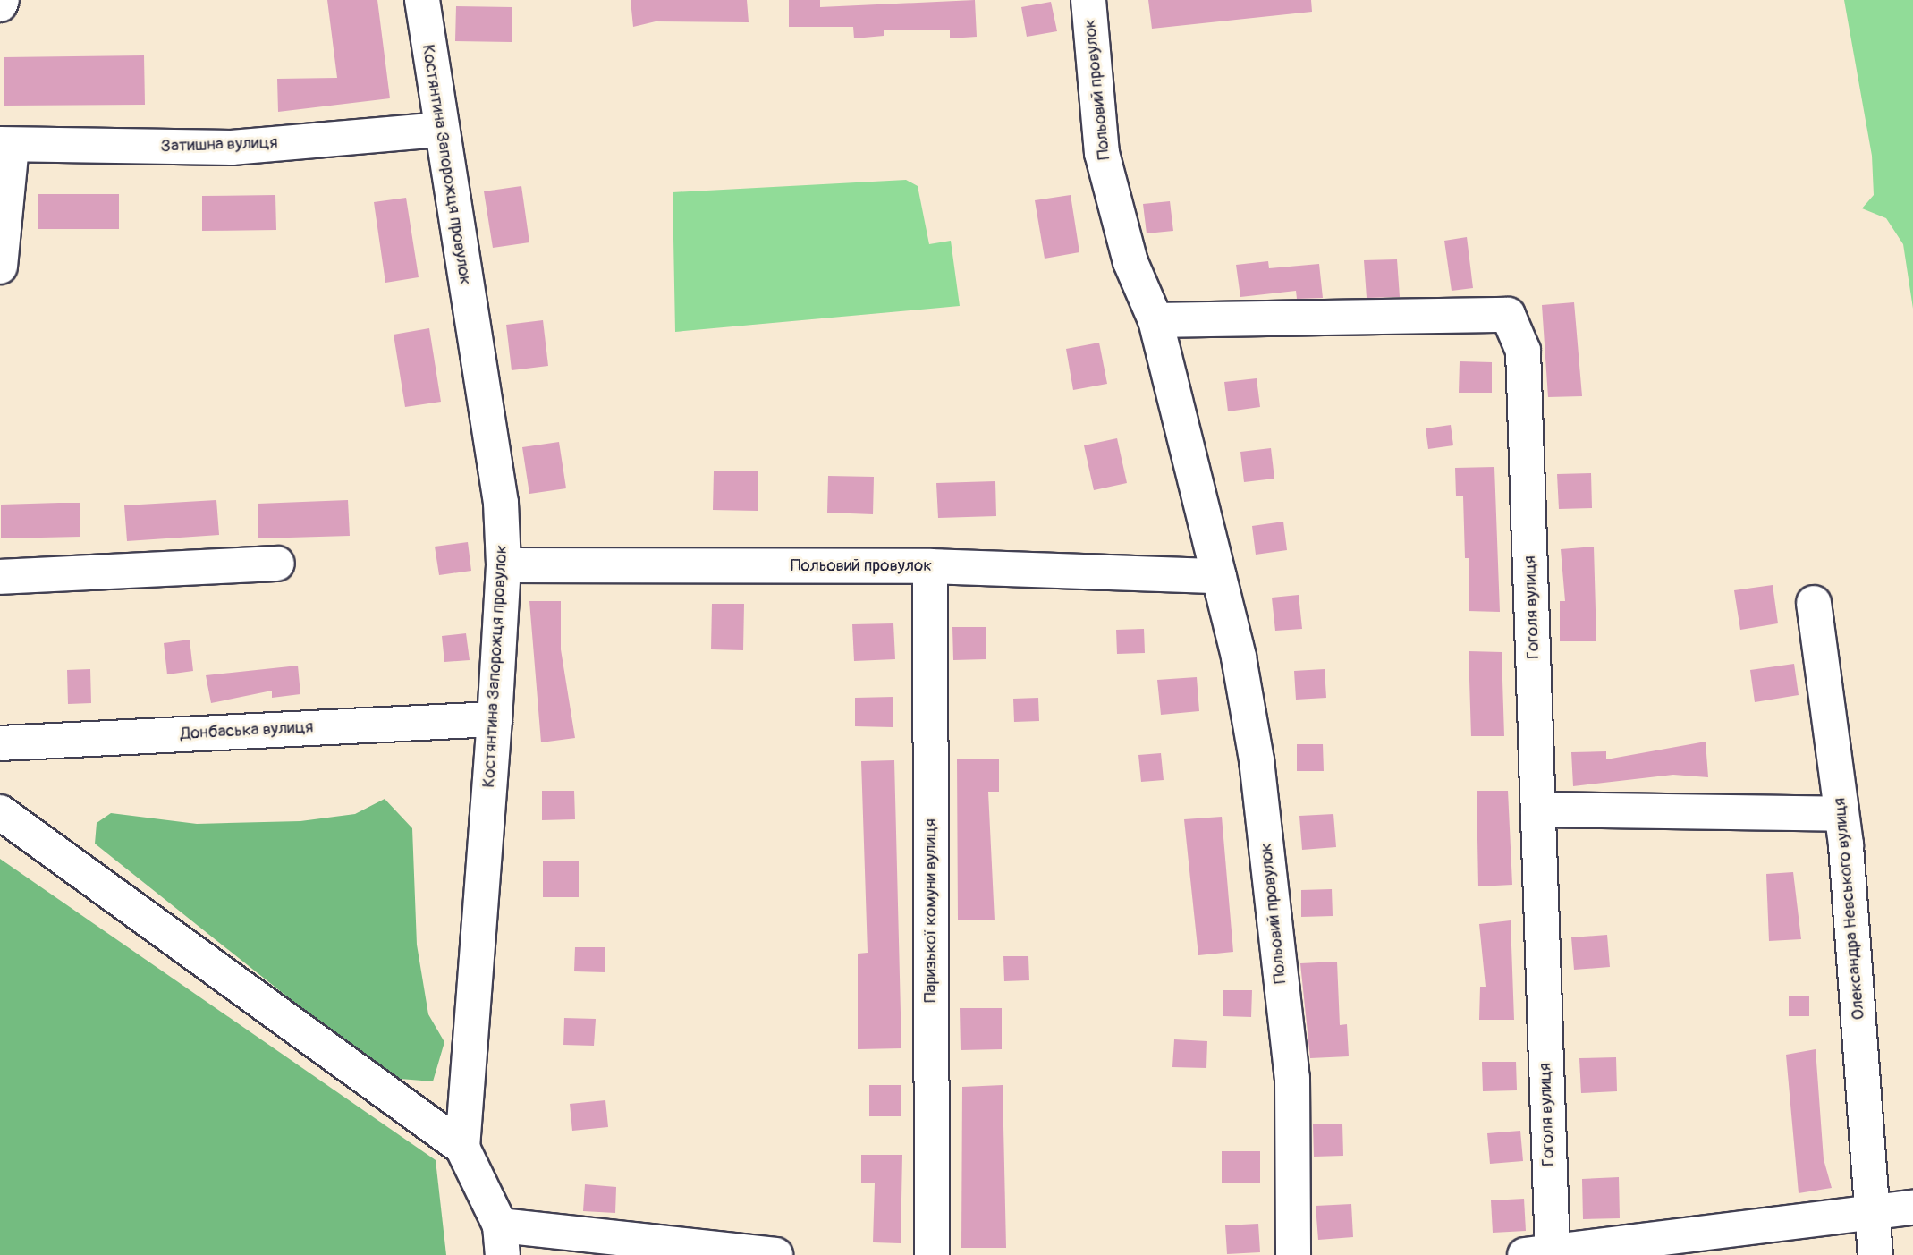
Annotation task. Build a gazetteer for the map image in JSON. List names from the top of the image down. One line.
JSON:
{"streets":{"street":["Польовий провулок","Затишна вулиця","Костянтина Запорожця провулок","Гоголя вулиця","Донбаська вулиця","Олександра Невського вулиця","Паризької комуни вулиця"]},"crossings":[["Польовий провулок","Костянтина Запорожця провулок"],["Польовий провулок","Гоголя вулиця"],["Польовий провулок","Паризької комуни вулиця"],["Затишна вулиця","Костянтина Запорожця провулок"],["Костянтина Запорожця провулок","Донбаська вулиця"]]}
